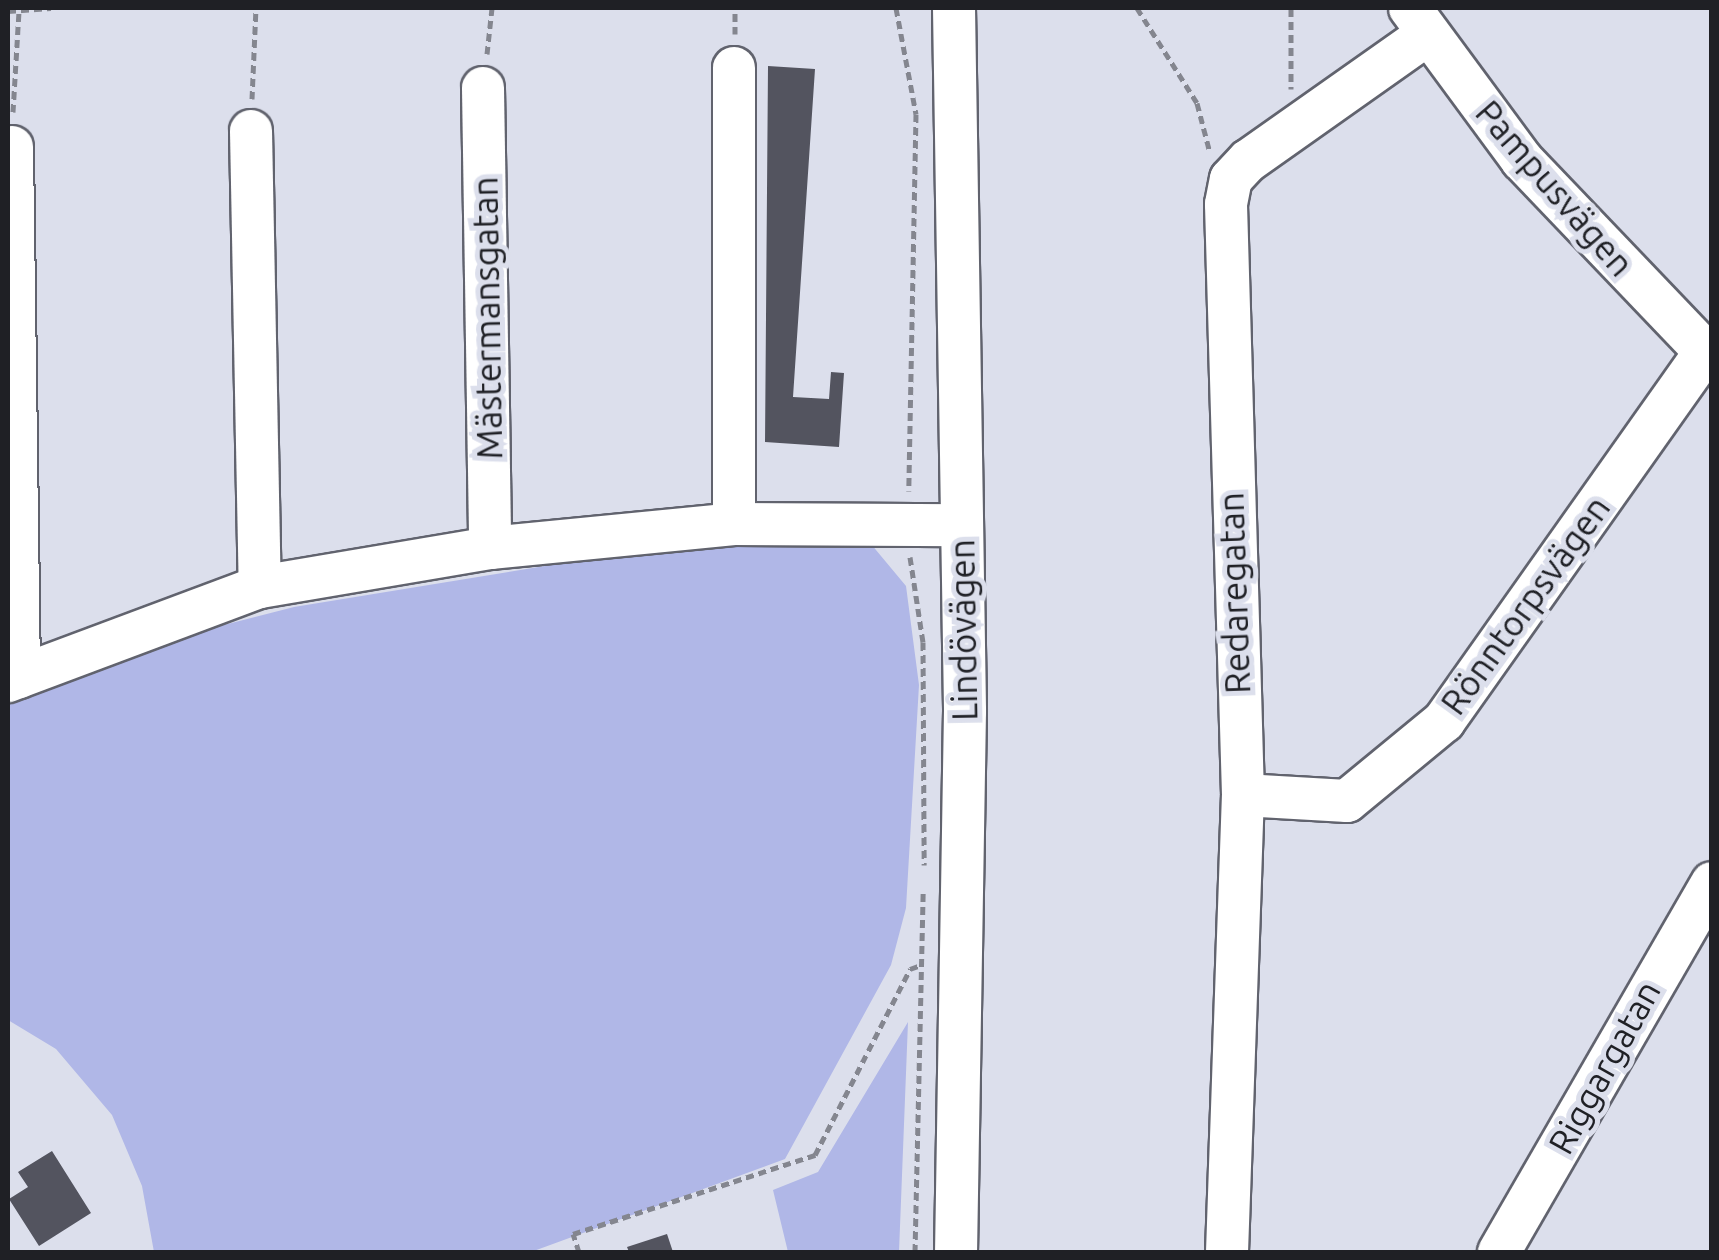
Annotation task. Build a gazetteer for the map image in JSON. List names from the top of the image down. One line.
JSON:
{"streets":{"street":["Pampusvägen","Mästermansgatan","Redaregatan","Rönntorpsvägen","Lindövägen","Riggargatan"]},"crossings":[["Pampusvägen","Rönntorpsvägen"],["Redaregatan","Rönntorpsvägen"]]}
